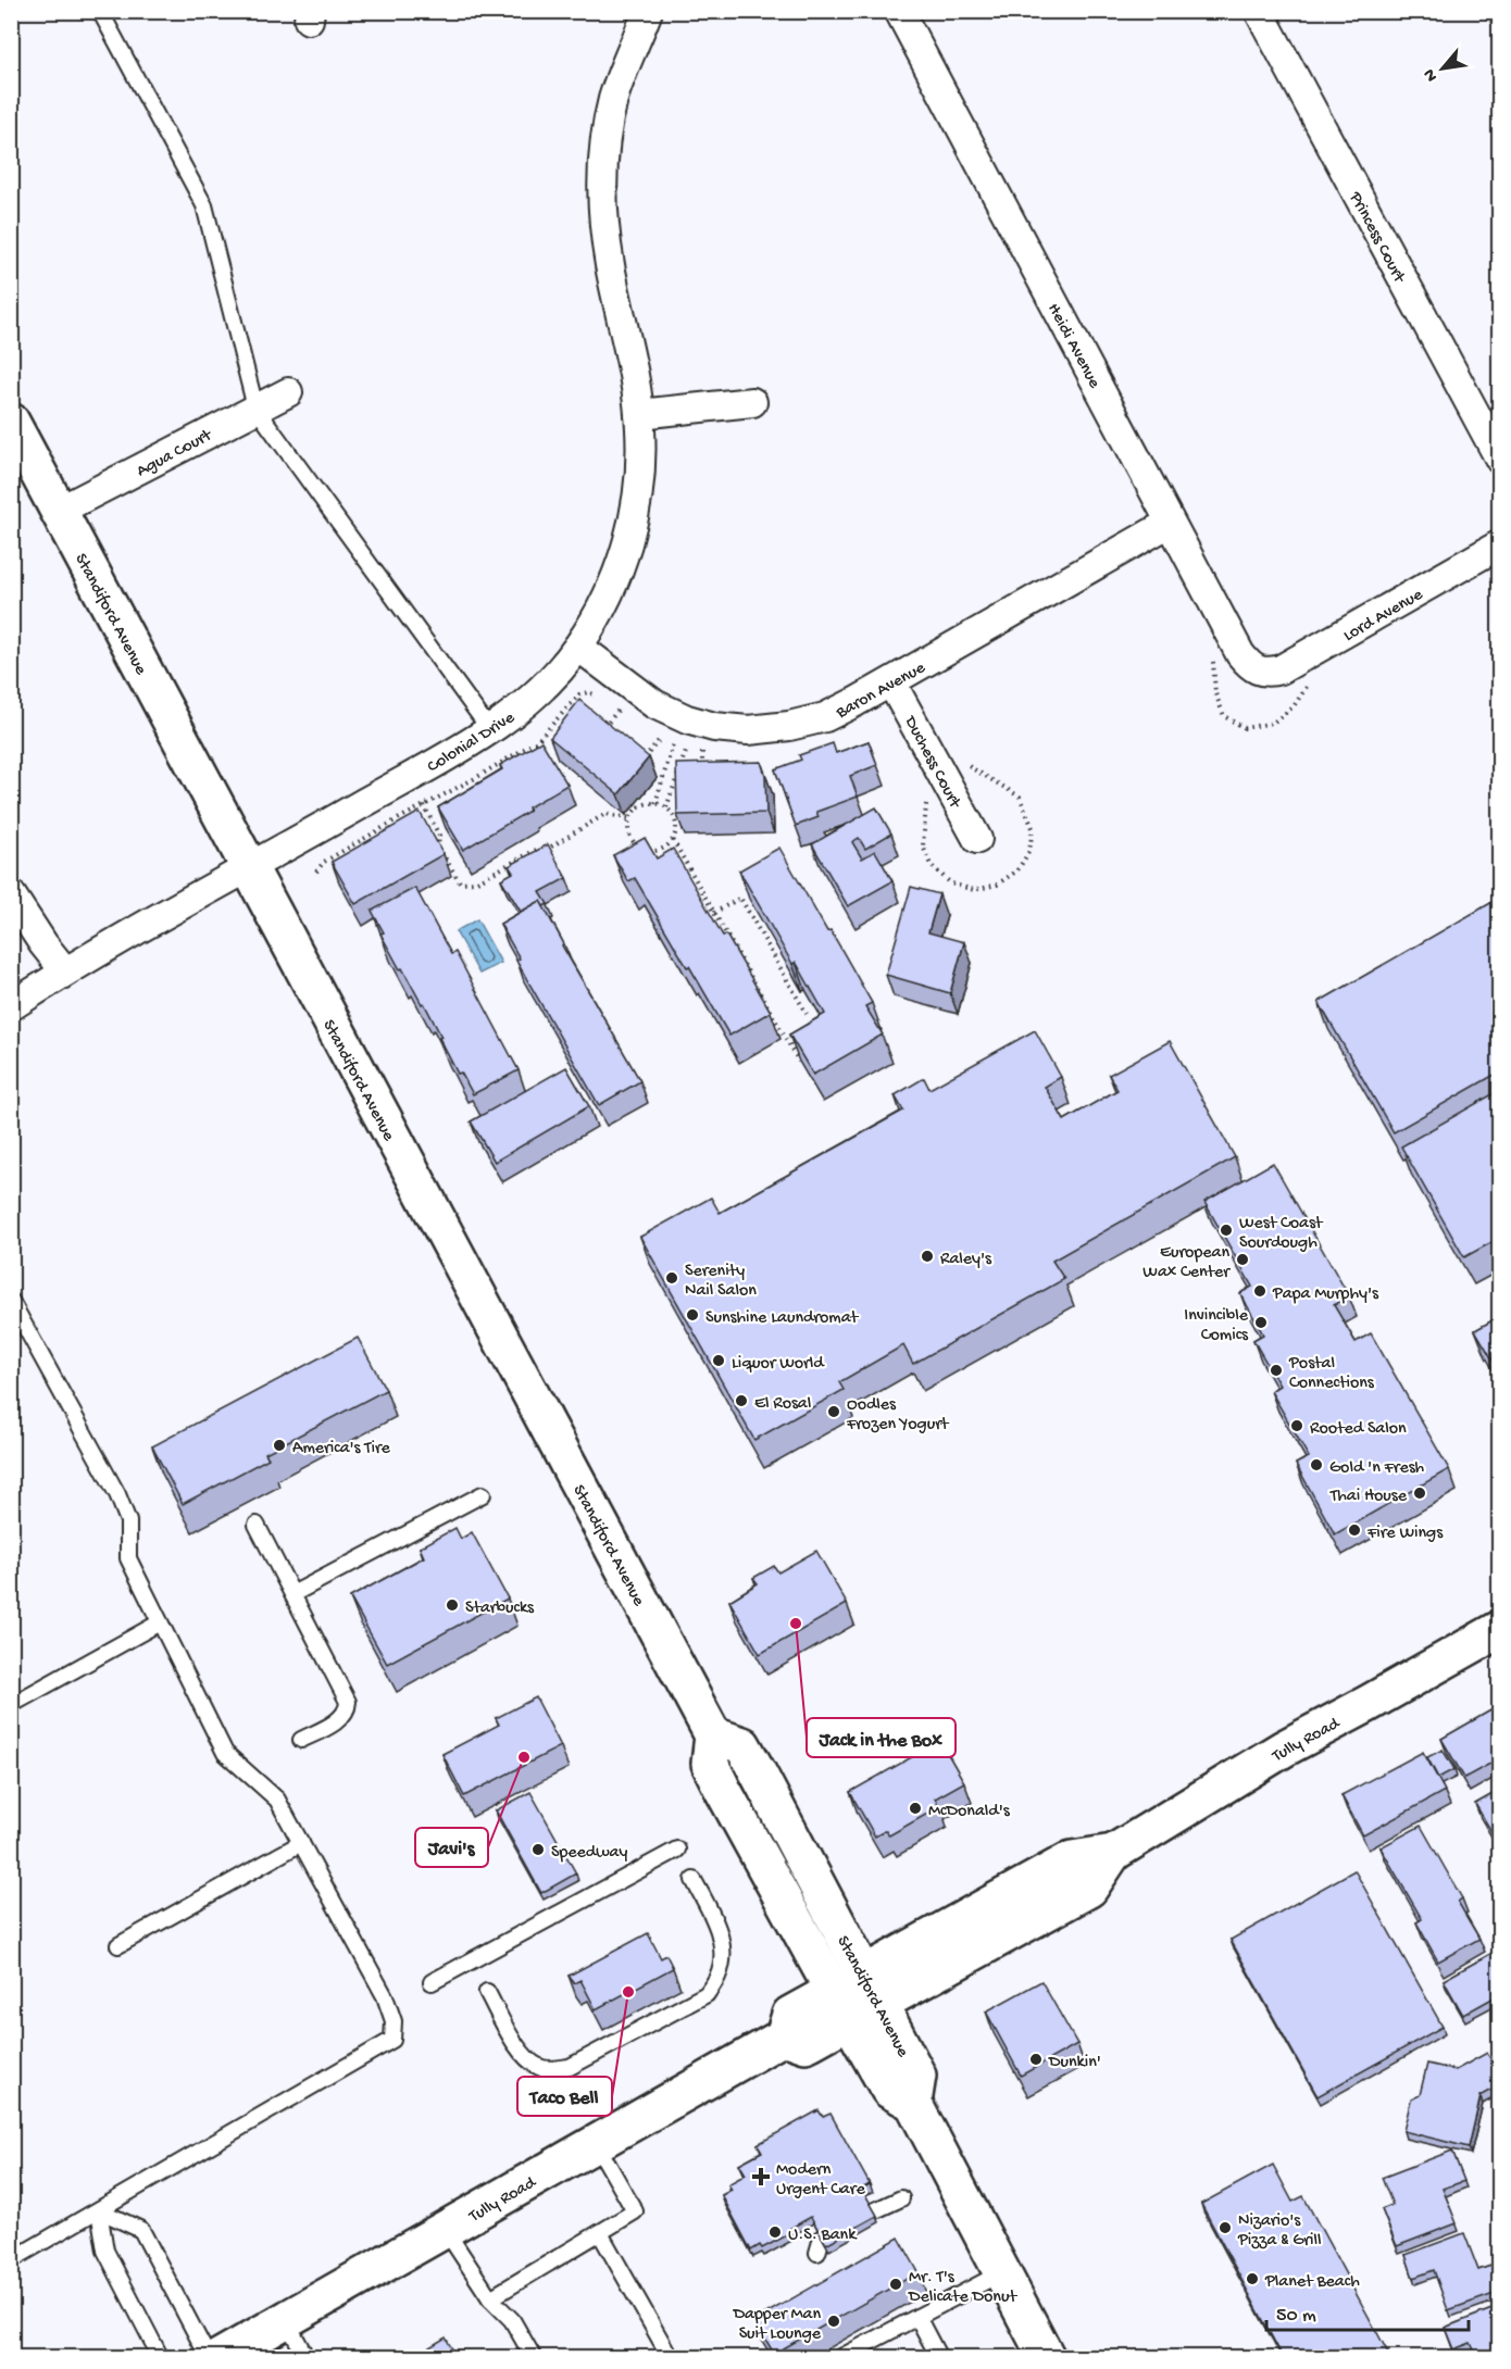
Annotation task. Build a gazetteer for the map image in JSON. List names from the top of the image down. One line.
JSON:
{"streets":{"main road":["Standiford Avenue","Tully Road"],"street":["Princess Court","Heidi Avenue","Agua Court","Lord Avenue","Baron Avenue","Colonial Drive","Duchess Court"]},"crossings":[["Heidi Avenue","Lord Avenue"],["Heidi Avenue","Baron Avenue"],["Agua Court","Standiford Avenue"],["Standiford Avenue","Colonial Drive"],["Standiford Avenue","Tully Road"],["Baron Avenue","Colonial Drive"],["Baron Avenue","Duchess Court"]],"places":{"other":["West Coast Sourdough","Raley's","European Wax Center","Serenity Nail Salon","Papa Murphy's","Sunshine Laundromat","Invincible Comics","Liquor World","Postal Connections","El Rosal","Oodles Frozen Yogurt","Rooted Salon","America's Tire","Gold 'n Fresh","Thai House","Fire Wings","Starbucks","Jack in the Box","Javi's","McDonald's","Speedway","Taco Bell","Dunkin'","Nizario's Pizza & Grill","U.S. Bank","Planet Beach","Mr. T's Delicate Donut","Dapper Man Suit Lounge"],"health":["Modern Urgent Care"]},"scale_bar":"50 m","north":"bottom left"}
